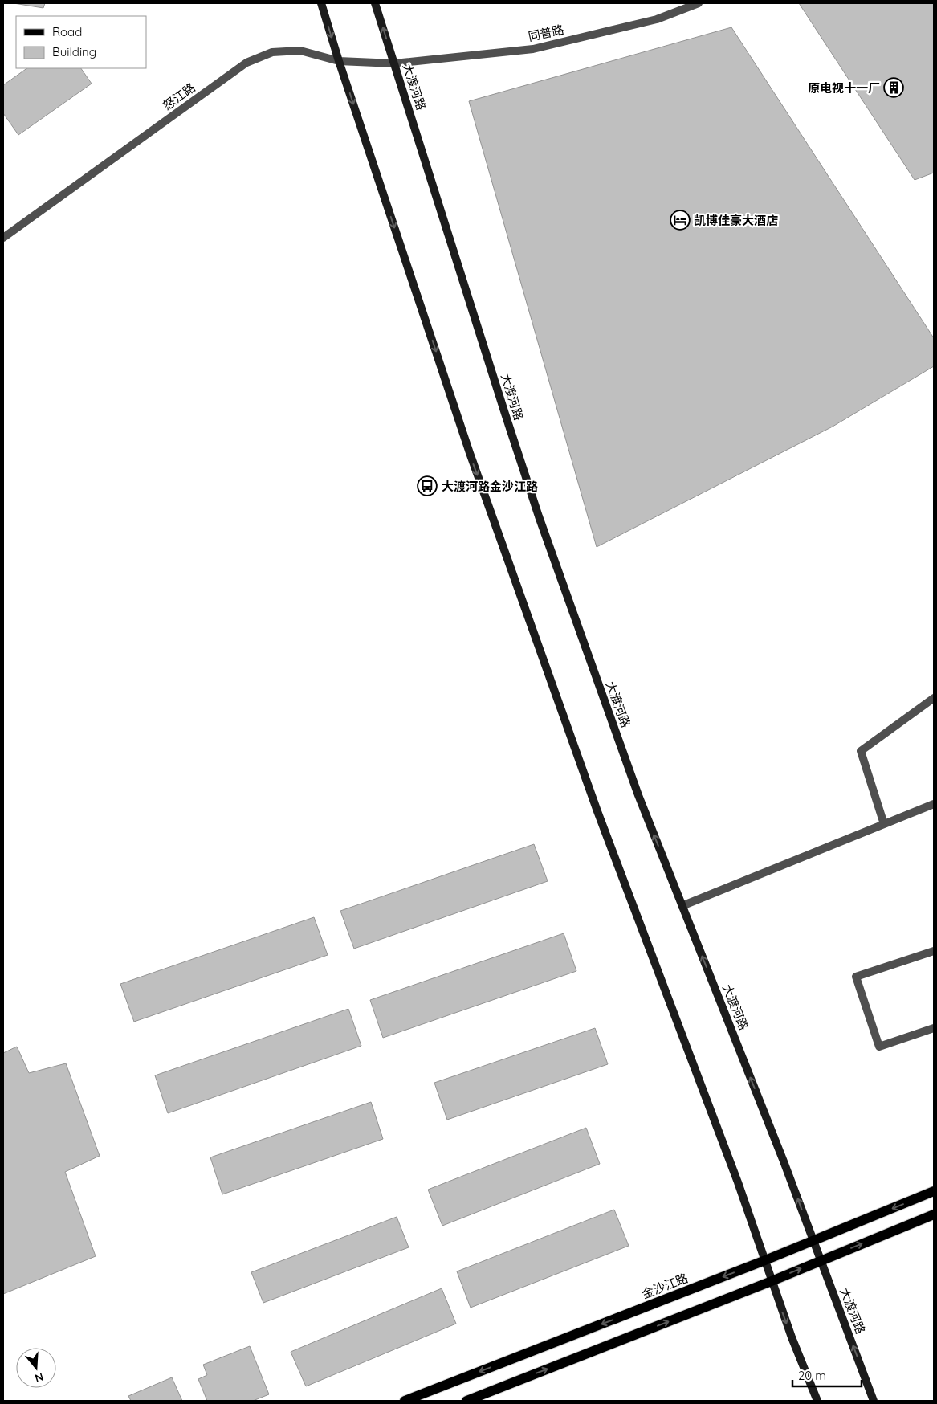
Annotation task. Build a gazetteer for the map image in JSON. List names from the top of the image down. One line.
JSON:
{"streets":{"main road":["大渡河路","金沙江路"],"street":["同普路","怒江路"]},"crossings":[["同普路","大渡河路"],["同普路","怒江路"],["大渡河路","怒江路"],["大渡河路","金沙江路"]],"places":{"building":["原电视十一厂"],"hotel":["凯博佳豪大酒店"],"bus stop":["大渡河路金沙江路"]},"legend":["Road","Building"],"scale_bar":"20 m","north":"bottom"}
